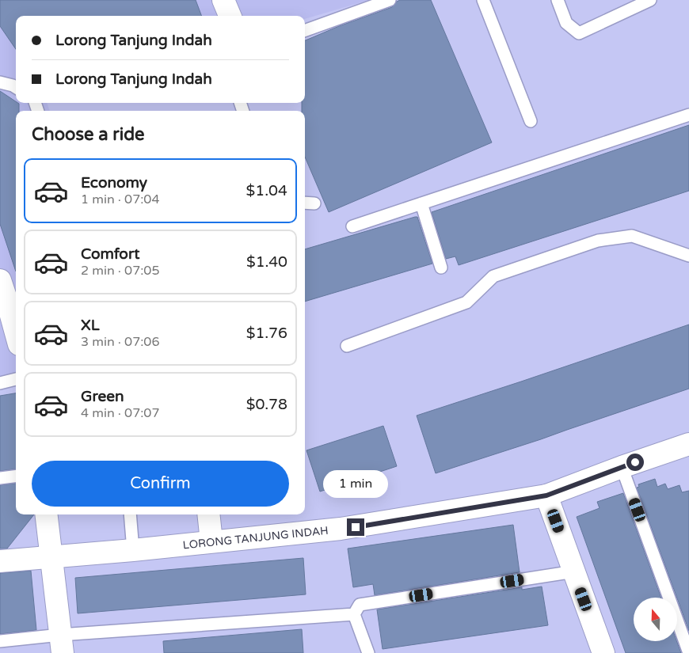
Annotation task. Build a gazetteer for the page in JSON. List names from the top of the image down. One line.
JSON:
{"streets":{"street":["LORONG TANJUNG INDAH"]},"north":"top","page":{"banner":["Lorong Tanjung Indah","Lorong Tanjung Indah"],"heading":"Choose a ride","list":[{"name":"Economy","note":"1 min · 07:04","value":"$1.04"},{"name":"Comfort","note":"2 min · 07:05","value":"$1.40"},{"name":"XL","note":"3 min · 07:06","value":"$1.76"},{"name":"Green","note":"4 min · 07:07","value":"$0.78"}],"buttons":"Confirm","bubble":"1 min"}}
